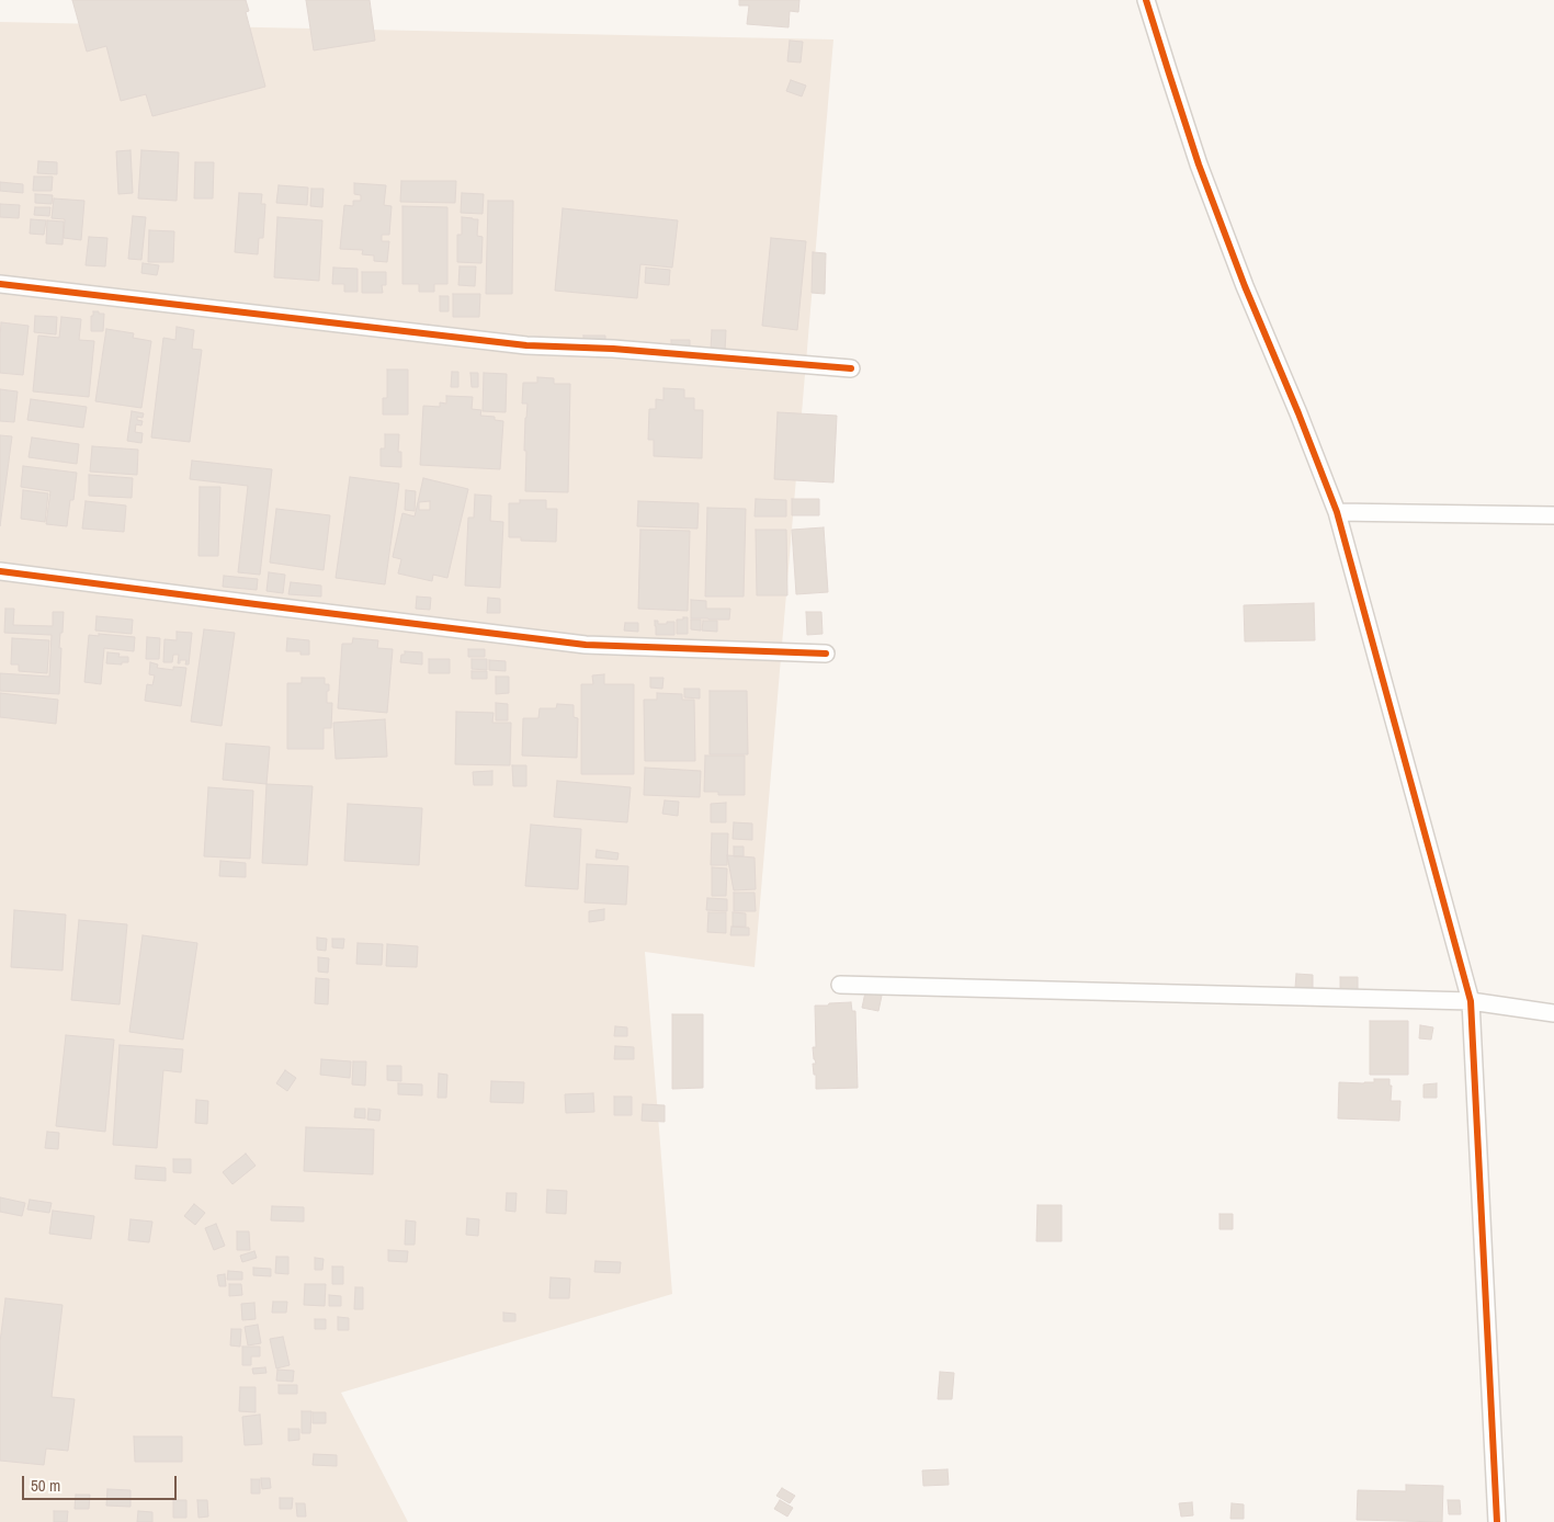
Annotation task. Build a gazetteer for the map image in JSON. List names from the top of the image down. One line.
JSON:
{"scale_bar":"50 m"}
